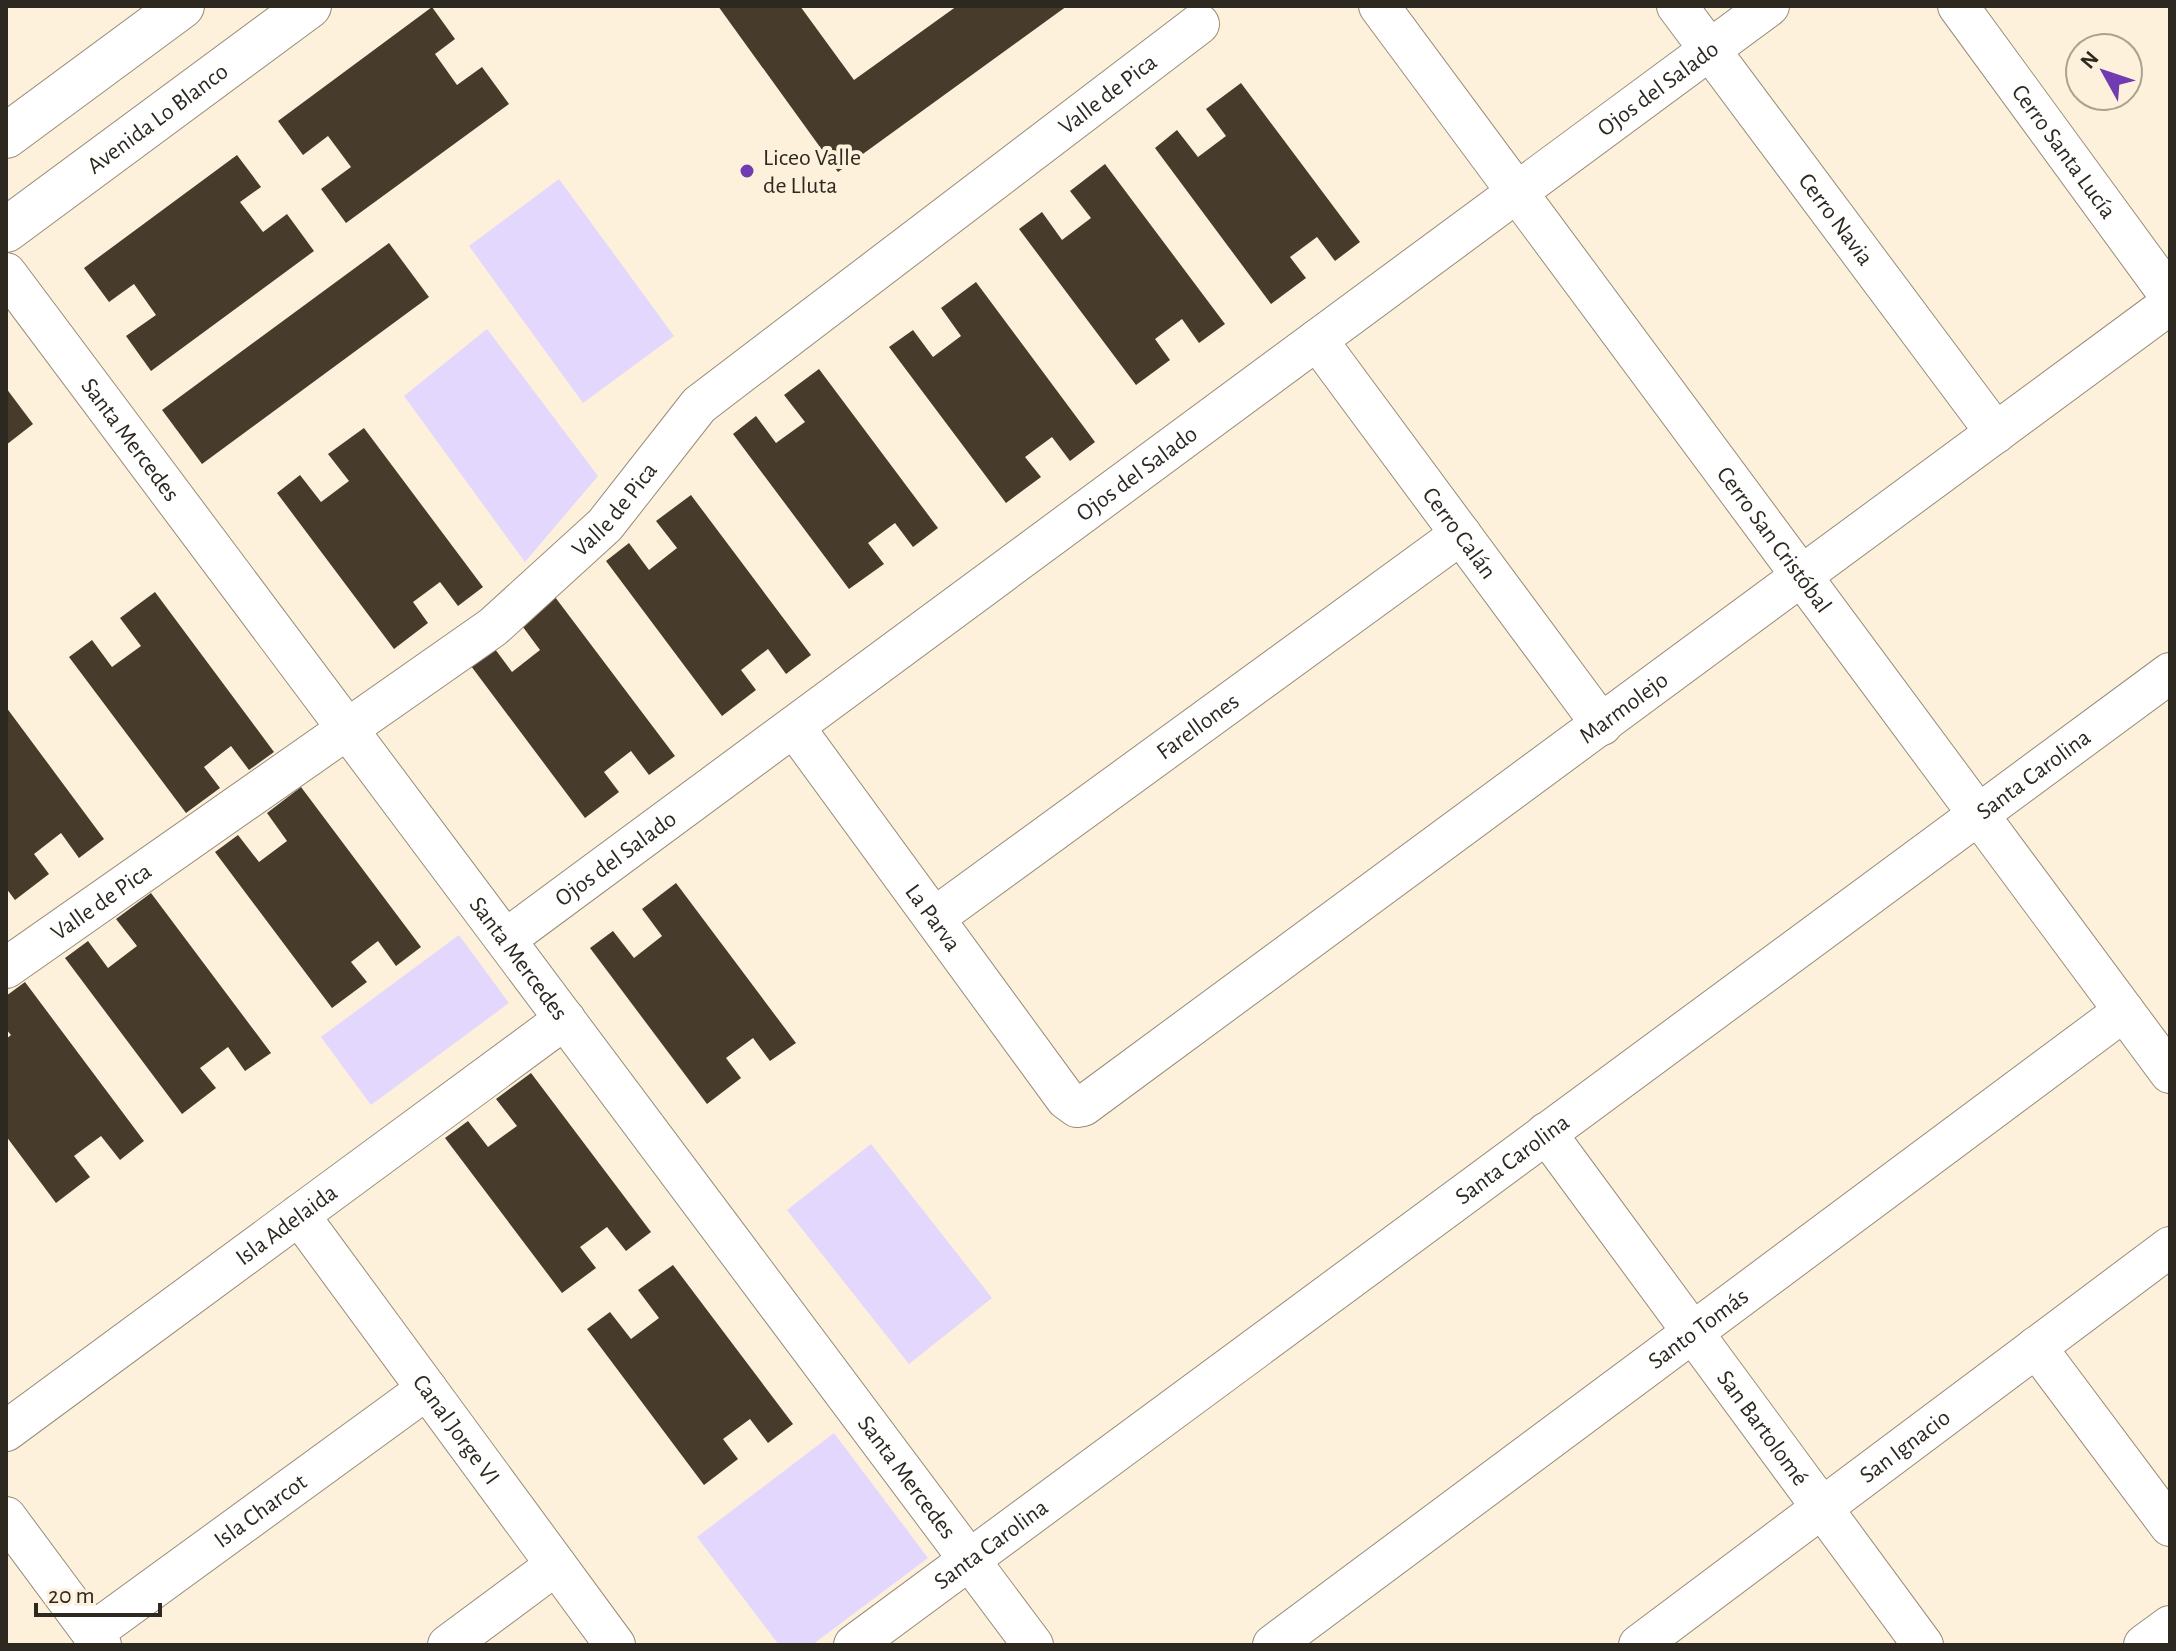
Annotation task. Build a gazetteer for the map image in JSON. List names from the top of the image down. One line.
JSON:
{"streets":{"main road":["Avenida Lo Blanco"],"street":["Ojos del Salado","Valle de Pica","Cerro Santa Lucía","Cerro Navia","Santa Mercedes","Cerro Calán","Cerro San Cristóbal","Marmolejo","Farellones","Santa Carolina","La Parva","Isla Adelaida","Santo Tomás","San Bartolomé","Canal Jorge VI","San Ignacio","Isla Charcot"]},"crossings":[["Ojos del Salado","Cerro Navia"],["Ojos del Salado","Santa Mercedes"],["Ojos del Salado","Cerro Calán"],["Ojos del Salado","Cerro San Cristóbal"],["Ojos del Salado","La Parva"],["Valle de Pica","Santa Mercedes"],["Cerro Navia","Marmolejo"],["Santa Mercedes","Santa Carolina"],["Santa Mercedes","Isla Adelaida"],["Cerro Calán","Marmolejo"],["Cerro Calán","Farellones"],["Cerro San Cristóbal","Marmolejo"],["Cerro San Cristóbal","Santa Carolina"],["Cerro San Cristóbal","Santo Tomás"],["Marmolejo","La Parva"],["Farellones","La Parva"],["Santa Carolina","San Bartolomé"],["Isla Adelaida","Canal Jorge VI"],["Santo Tomás","San Bartolomé"],["San Bartolomé","San Ignacio"],["Canal Jorge VI","Isla Charcot"]],"places":["Liceo Valle de Lluta"],"scale_bar":"20 m","north":"top left"}
